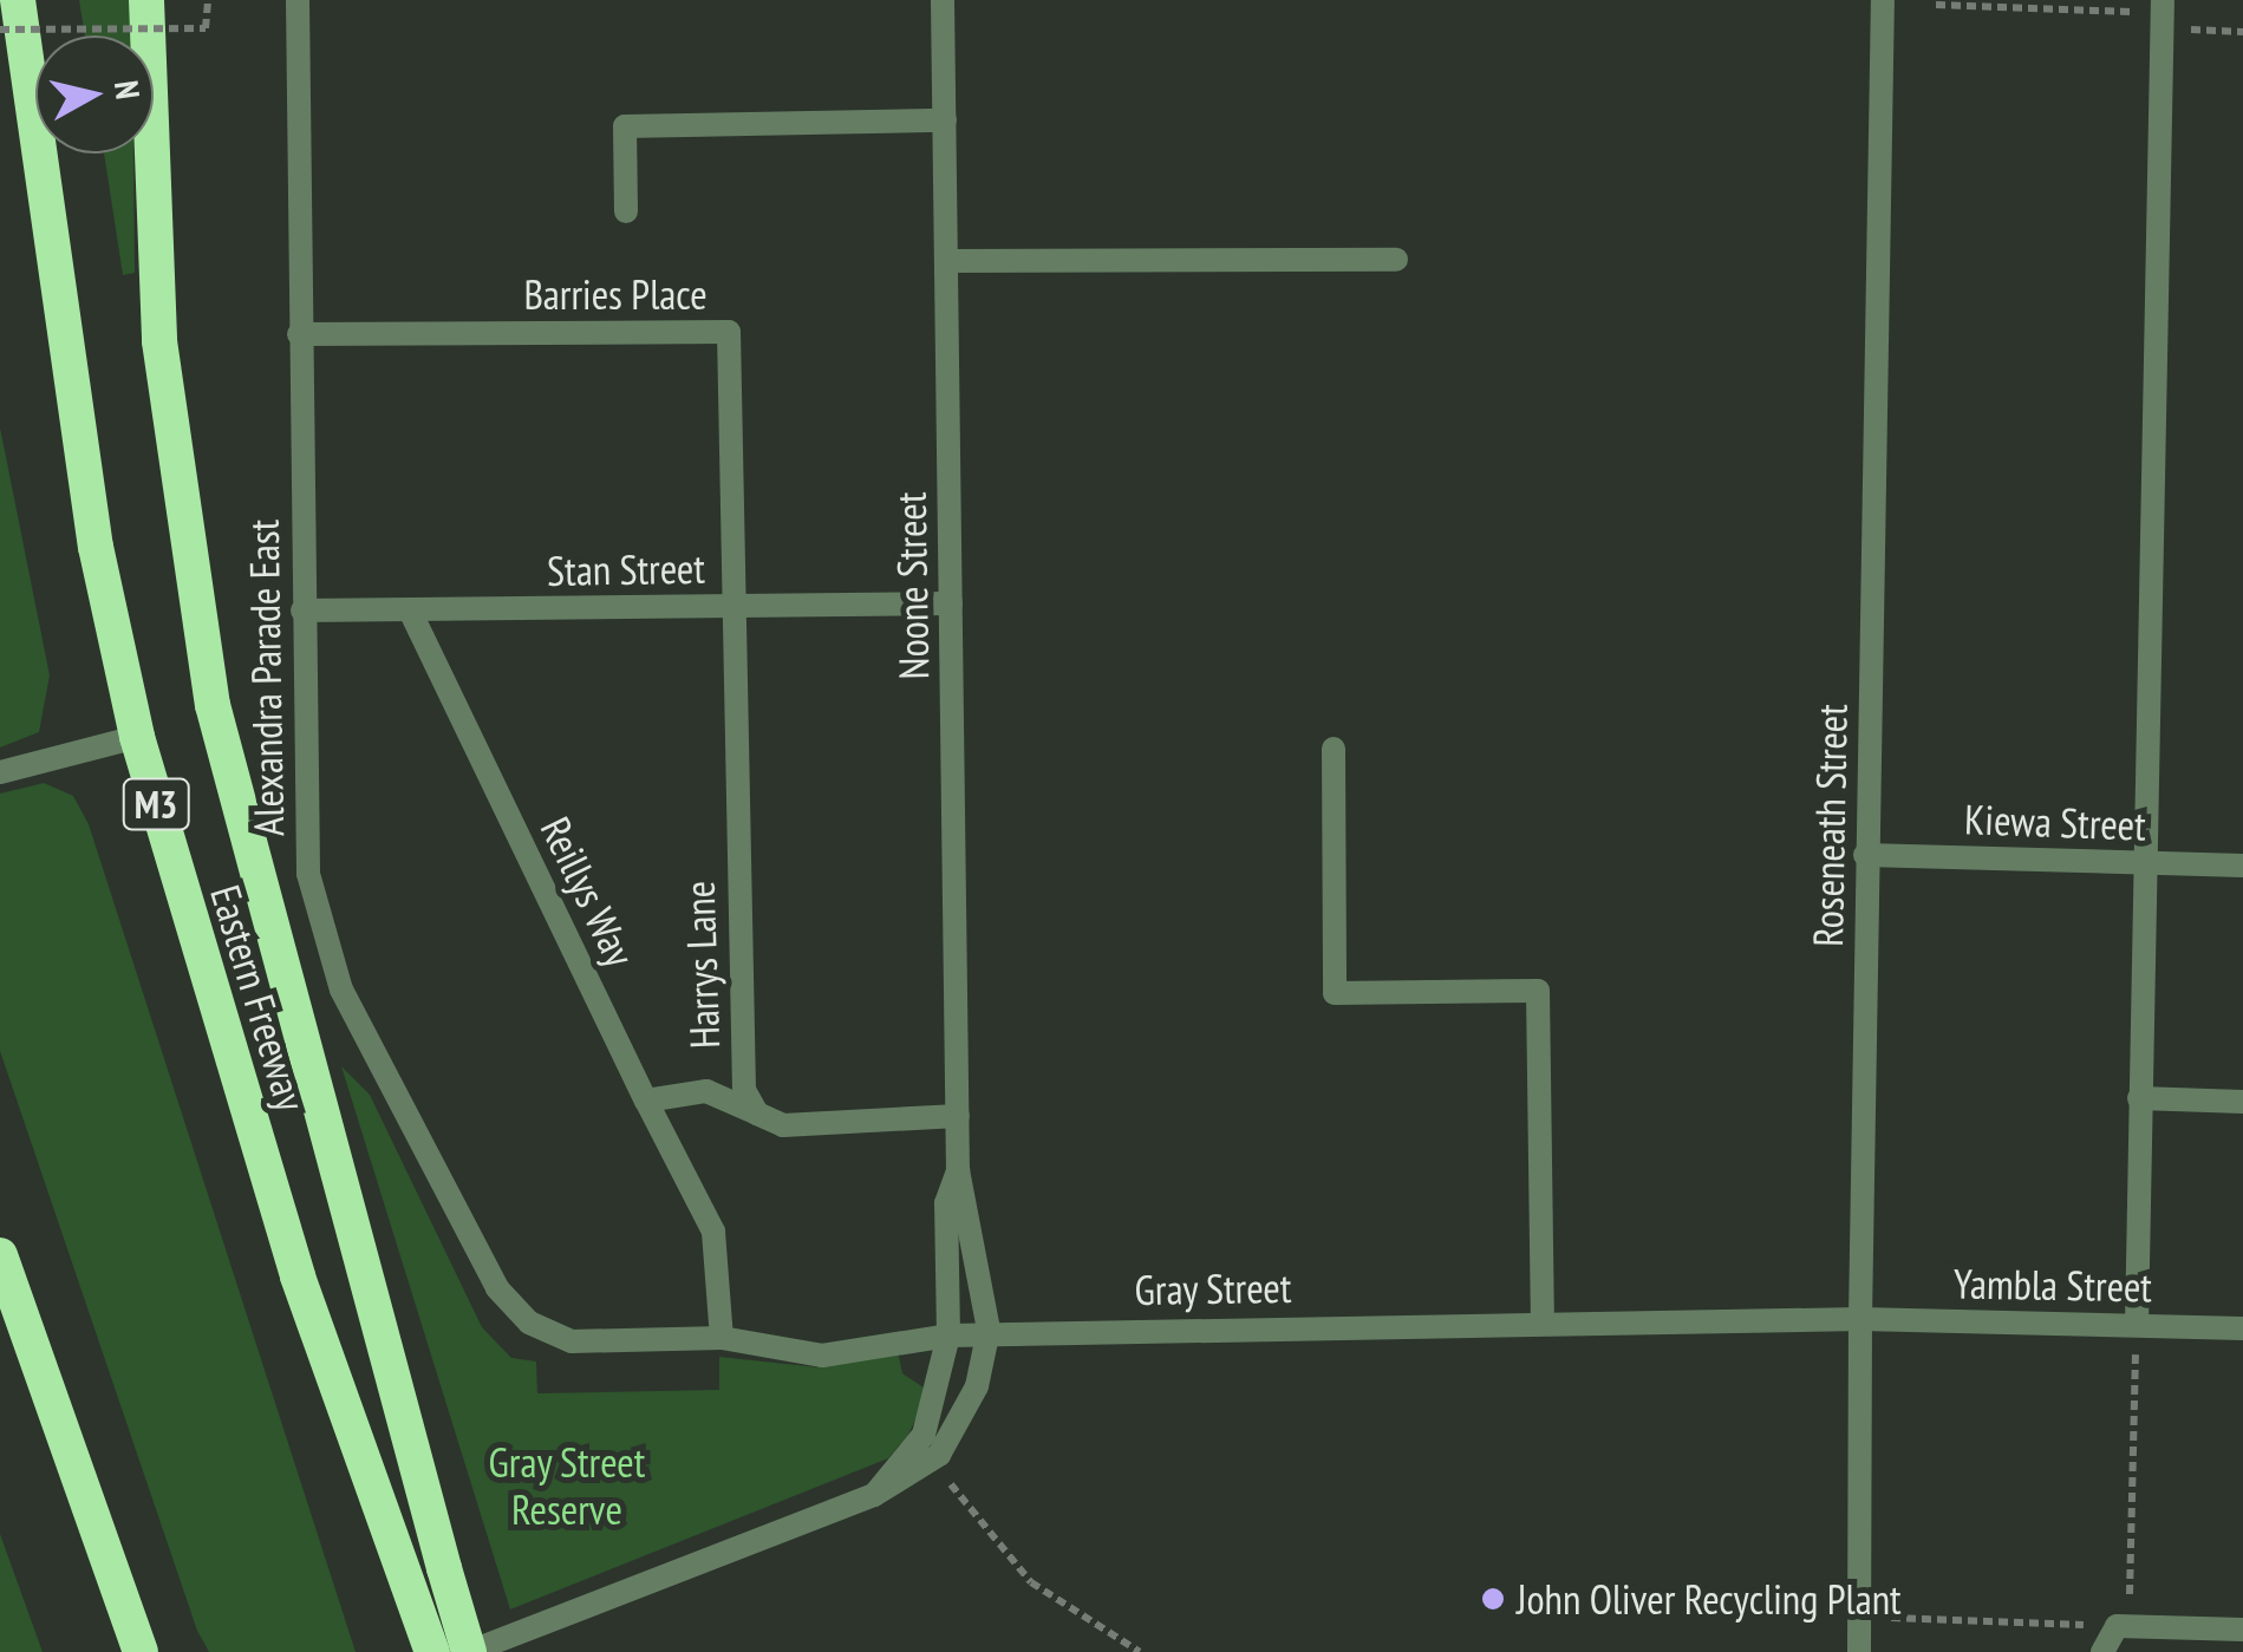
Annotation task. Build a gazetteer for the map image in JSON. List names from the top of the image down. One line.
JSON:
{"streets":{"highway":["M3","Eastern Freeway"],"street":["Barries Place","Stan Street","Noone Street","Alexandra Parade East","Kiewa Street","Roseneath Street","Reillys Way","Harrys Lane","Yambla Street","Gray Street"]},"crossings":[["Barries Place","Stan Street"],["Barries Place","Alexandra Parade East"],["Barries Place","Harrys Lane"],["Stan Street","Noone Street"],["Stan Street","Alexandra Parade East"],["Stan Street","Reillys Way"],["Stan Street","Harrys Lane"],["Noone Street","Gray Street"],["Alexandra Parade East","Gray Street"],["Kiewa Street","Roseneath Street"],["Roseneath Street","Yambla Street"],["Roseneath Street","Gray Street"],["Reillys Way","Gray Street"],["Yambla Street","Gray Street"]],"parks":["Gray Street Reserve"],"places":["John Oliver Recycling Plant"],"north":"right"}
